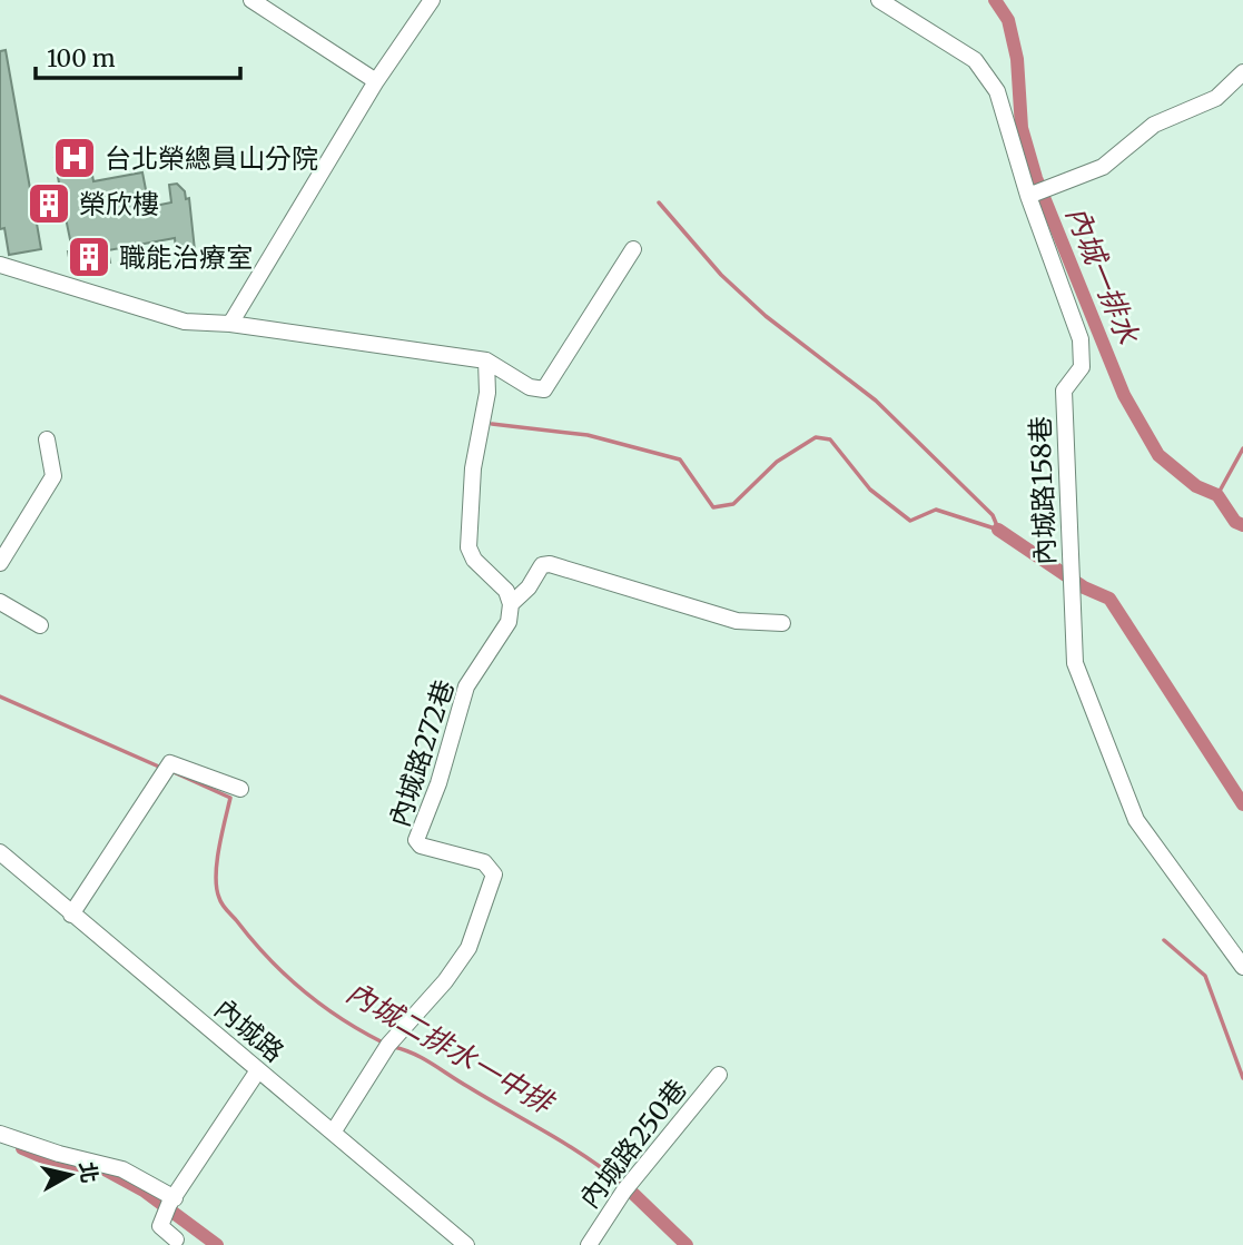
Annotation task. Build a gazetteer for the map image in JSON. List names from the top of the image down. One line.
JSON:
{"streets":{"street":["內城路158巷","內城路272巷","內城路","內城路250巷"]},"crossings":[["內城路272巷","內城路"]],"water":["內城一排水","內城二排水一中排"],"places":{"hospital":["台北榮總員山分院"],"building":["榮欣樓","職能治療室"]},"scale_bar":"100 m","north":"right"}
